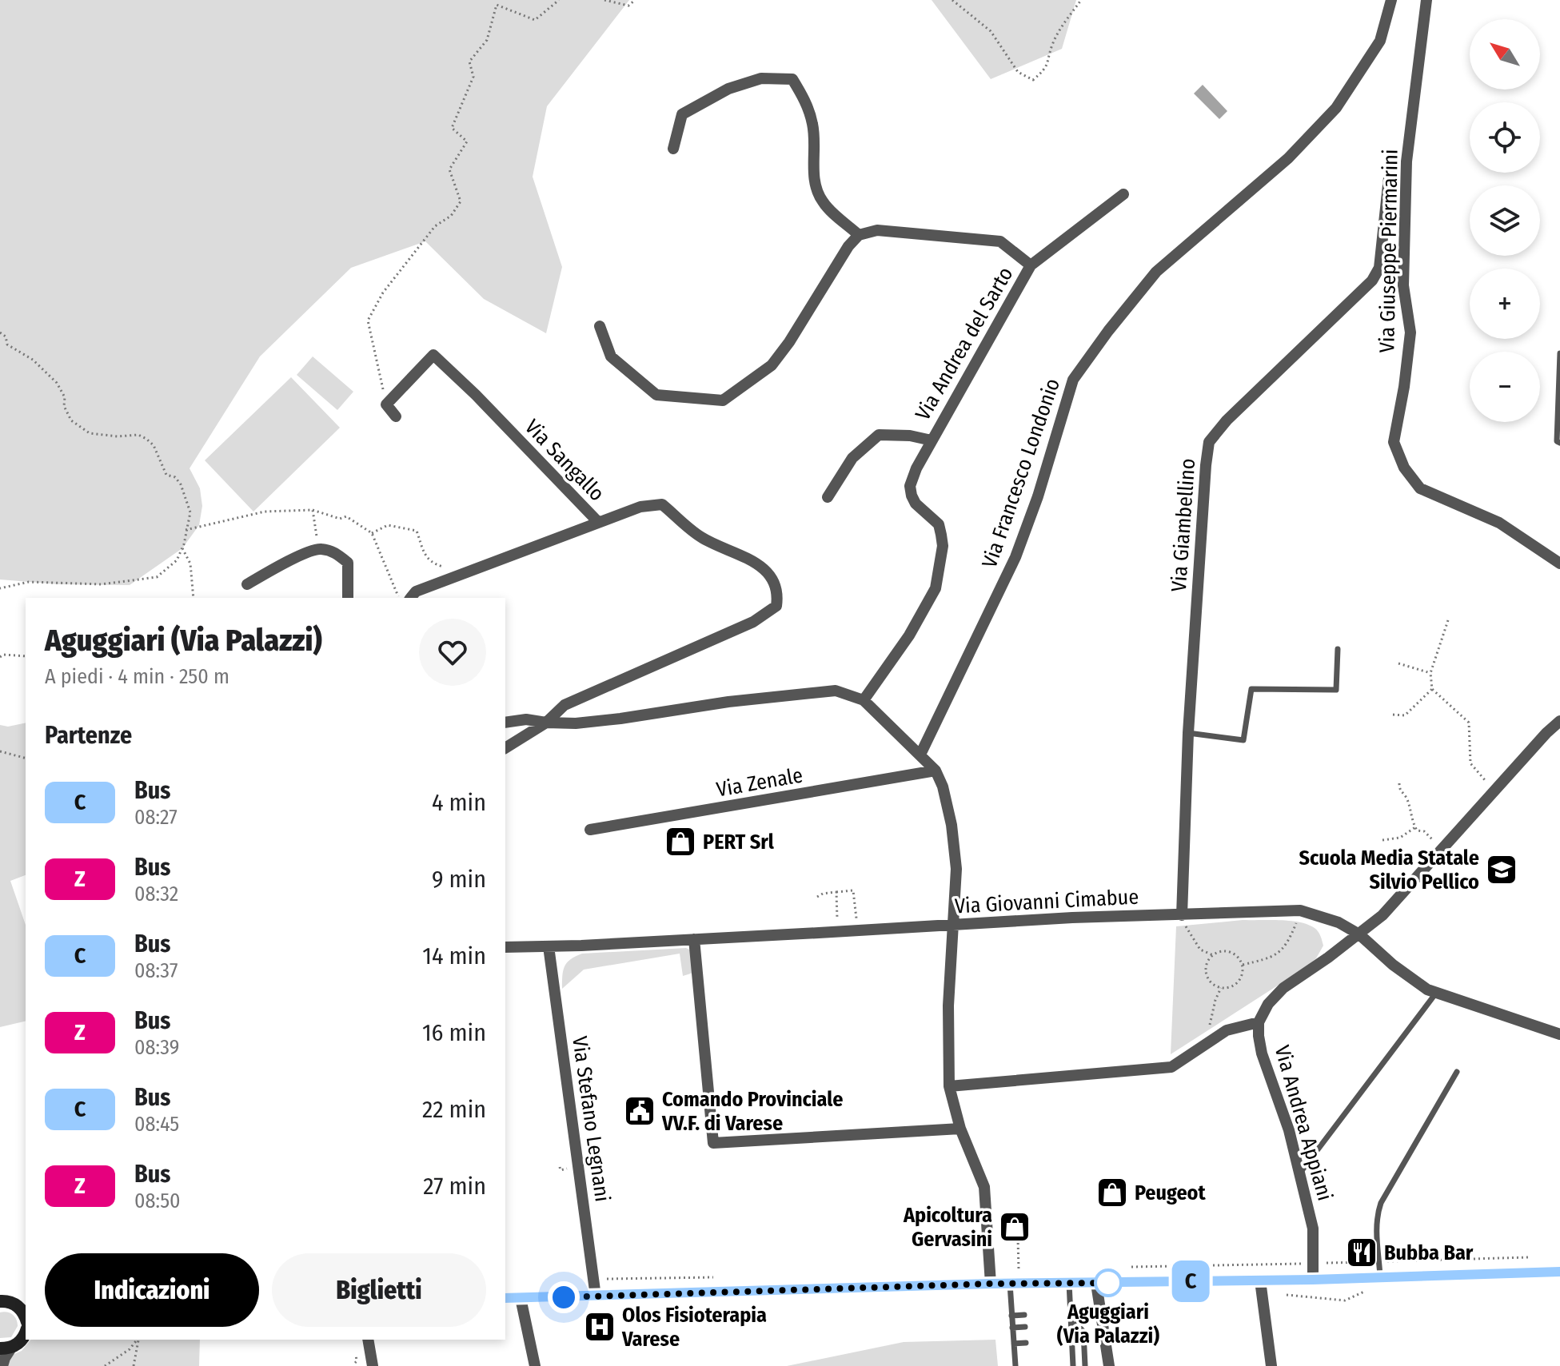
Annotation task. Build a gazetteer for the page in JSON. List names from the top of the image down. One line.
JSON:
{"streets":{"street":["Via Giuseppe Piermarini","Via Andrea del Sarto","Via Sangallo","Via Francesco Londonio","Via Giambellino","Via Zenale","Via Giovanni Cimabue","Via Stefano Legnani","Via Andrea Appiani"]},"crossings":[["Via Giambellino","Via Giovanni Cimabue"],["Via Giovanni Cimabue","Via Stefano Legnani"],["Via Giovanni Cimabue","Via Andrea Appiani"]],"places":{"shop":["PERT Srl","Peugeot","Apicoltura Gervasini"],"school or university":["Scuola Media Statale Silvio Pellico"],"public building":["Comando Provinciale VV.F. di Varese"],"restaurant":["Bubba Bar"],"other":["Aguggiari (Via Palazzi)"],"hospital":["Olos Fisioterapia Varese"]},"lines":["bus line C"],"north":"top left","page":{"on_map":"C","map_buttons":["+","−"],"heading":[["Aguggiari (Via Palazzi)","A piedi · 4 min · 250 m"],"Partenze"],"list":[{"mark":"C","name":"Bus","note":"08:27","value":"4 min"},{"mark":"Z","name":"Bus","note":"08:32","value":"9 min"},{"mark":"C","name":"Bus","note":"08:37","value":"14 min"},{"mark":"Z","name":"Bus","note":"08:39","value":"16 min"},{"mark":"C","name":"Bus","note":"08:45","value":"22 min"},{"mark":"Z","name":"Bus","note":"08:50","value":"27 min"}],"buttons":["Indicazioni","Biglietti"]}}
